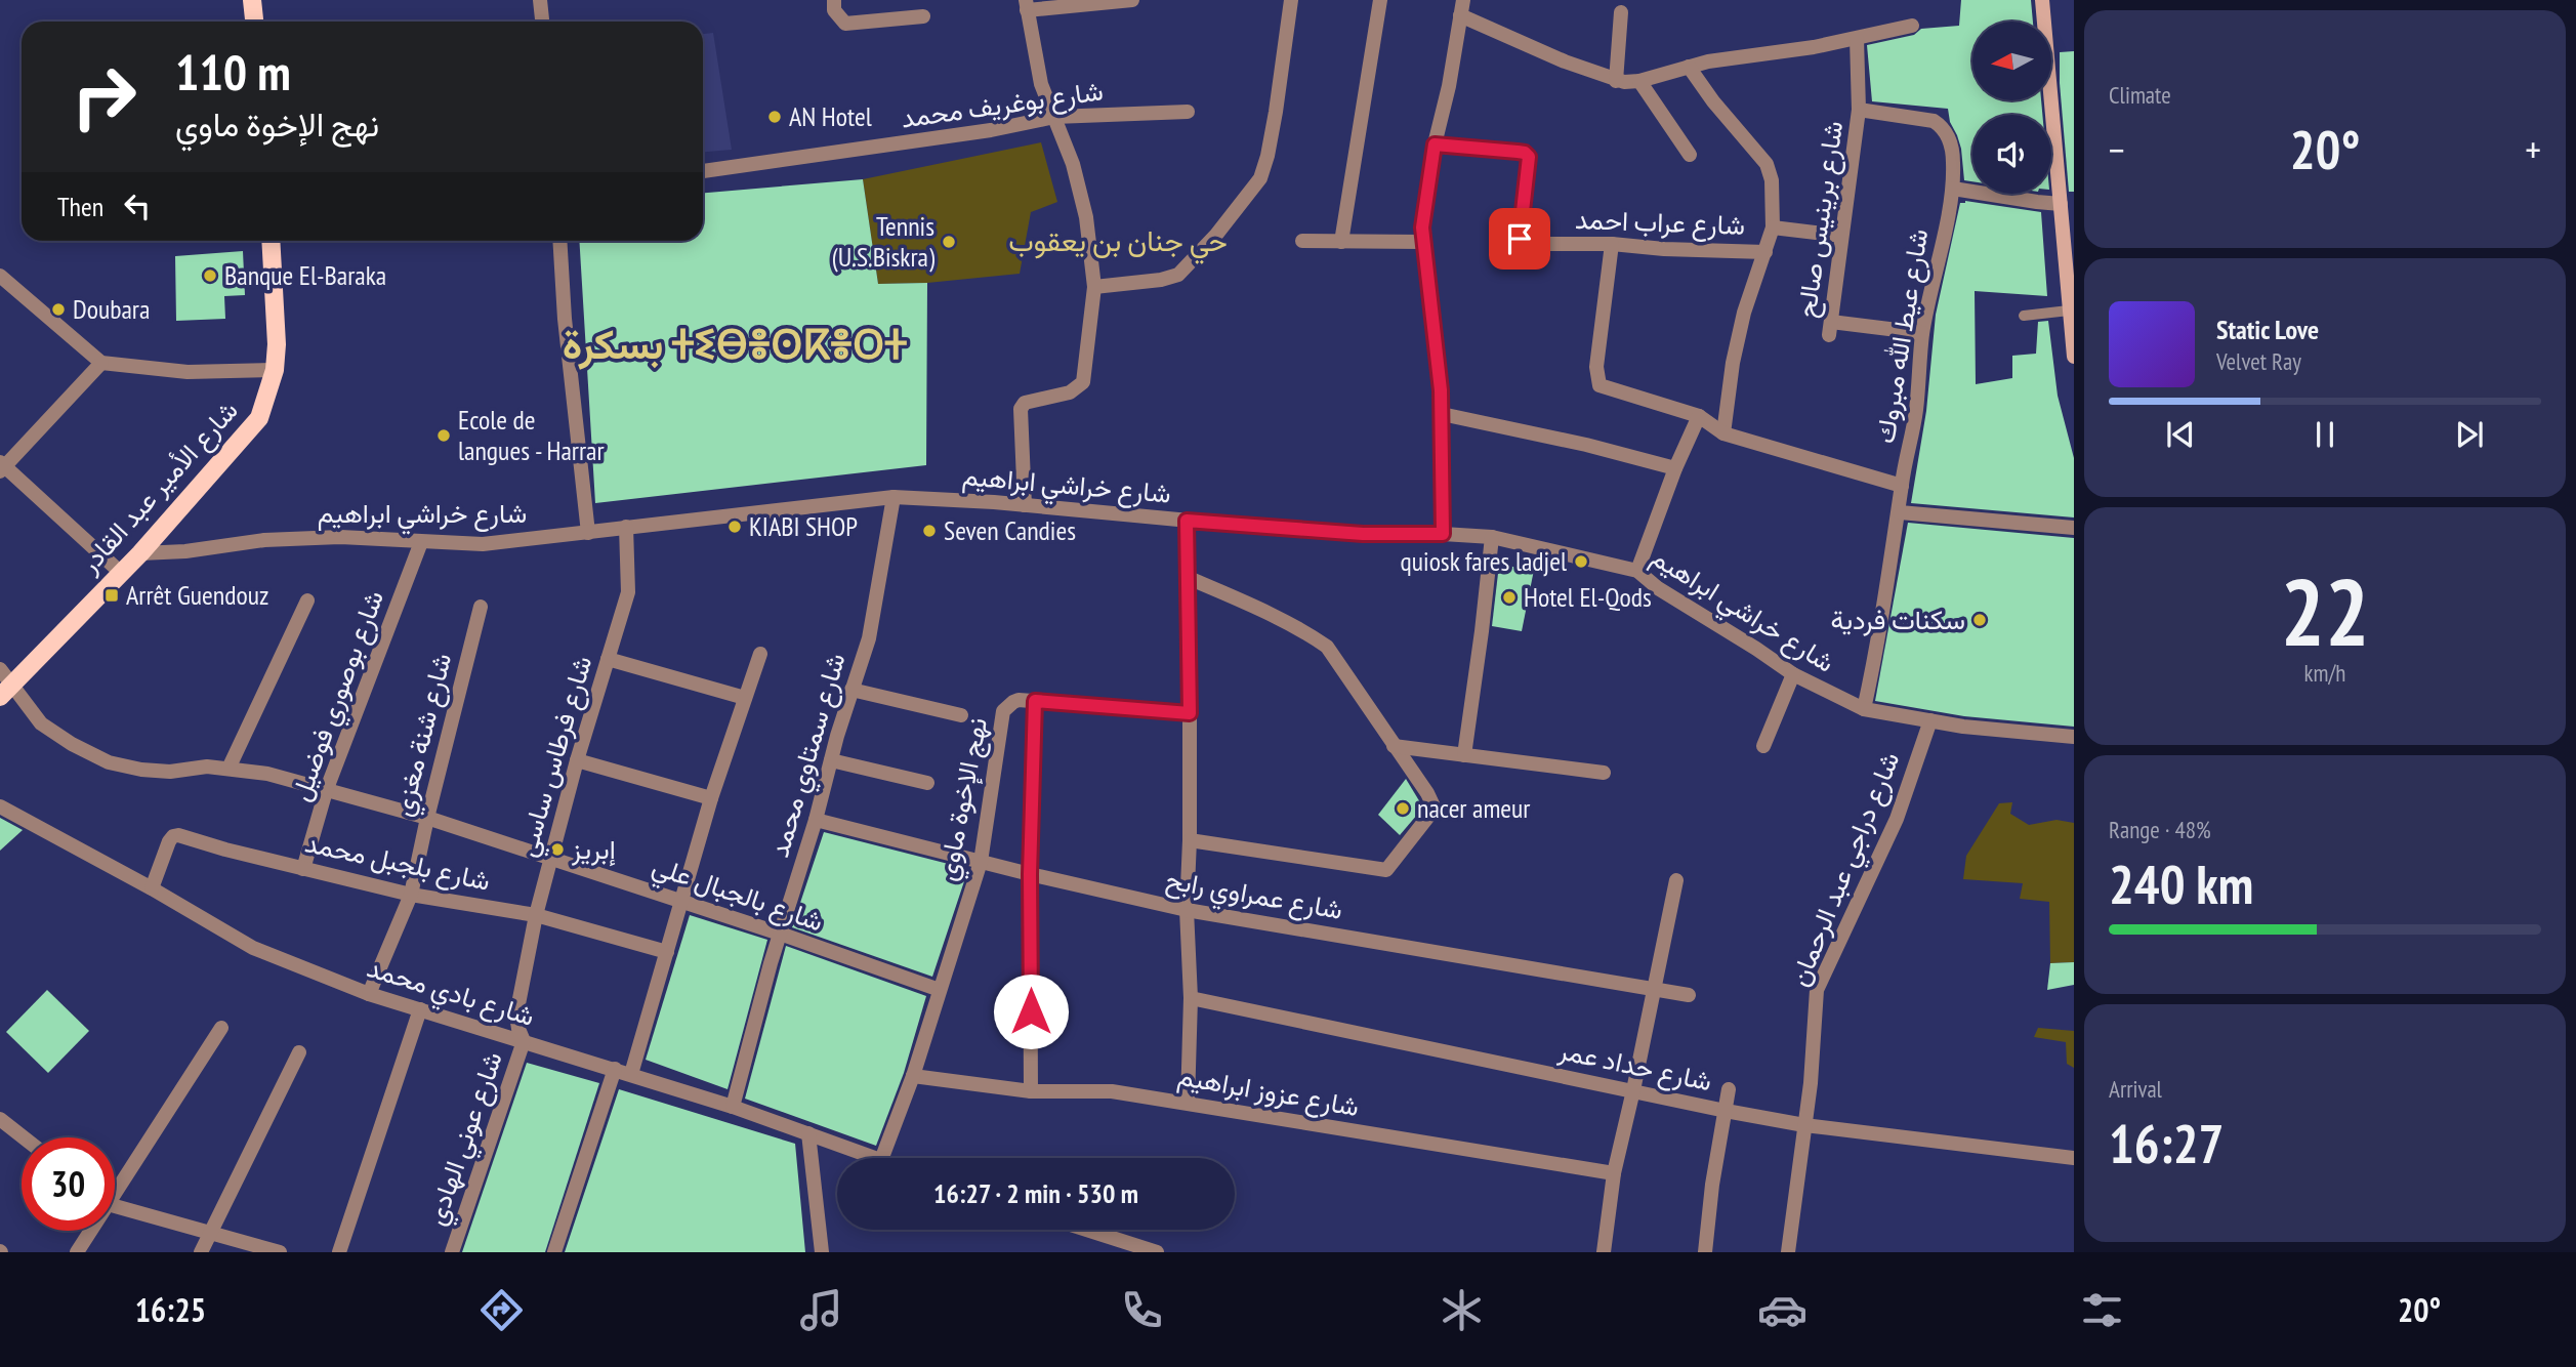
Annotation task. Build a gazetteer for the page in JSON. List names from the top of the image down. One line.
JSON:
{"streets":{"main road":["شارع الأمير عبد القادر"],"street":["شارع بوغريف محمد","شارع برينيس صالح","شارع عراب احمد","شارع عيط الله مبروك","شارع خراشي ابراهيم","شارع بوصوري فوضيل","شارع شنة مغزي","شارع سمتاوي محمد","شارع فرطاس ساسي","نهج الإخوة ماوي","شارع بلجبل محمد","شارع دراجي عبد الرحمان","شارع بالجبال علي","شارع عمراوي رابح","شارع بادي محمد","شارع حداد عمر","شارع عزوز ابراهيم","شارع عوني الهادي"]},"crossings":[["شارع برينيس صالح","شارع عيط الله مبروك"],["شارع عيط الله مبروك","شارع خراشي ابراهيم"],["شارع خراشي ابراهيم","شارع الأمير عبد القادر"],["شارع خراشي ابراهيم","شارع بوصوري فوضيل"],["شارع خراشي ابراهيم","شارع سمتاوي محمد"],["شارع خراشي ابراهيم","شارع فرطاس ساسي"],["شارع خراشي ابراهيم","شارع دراجي عبد الرحمان"],["شارع الأمير عبد القادر","شارع بالجبال علي"],["شارع بوصوري فوضيل","شارع بلجبل محمد"],["شارع بوصوري فوضيل","شارع بالجبال علي"],["شارع شنة مغزي","شارع بلجبل محمد"],["شارع شنة مغزي","شارع بالجبال علي"],["شارع شنة مغزي","شارع بادي محمد"],["شارع سمتاوي محمد","شارع بالجبال علي"],["شارع سمتاوي محمد","شارع عمراوي رابح"],["شارع سمتاوي محمد","شارع بادي محمد"],["شارع فرطاس ساسي","شارع بلجبل محمد"],["شارع فرطاس ساسي","شارع بالجبال علي"],["شارع فرطاس ساسي","شارع بادي محمد"],["شارع فرطاس ساسي","شارع عوني الهادي"],["نهج الإخوة ماوي","شارع بالجبال علي"],["نهج الإخوة ماوي","شارع عمراوي رابح"],["نهج الإخوة ماوي","شارع عزوز ابراهيم"],["شارع بلجبل محمد","شارع بادي محمد"],["شارع دراجي عبد الرحمان","شارع حداد عمر"],["شارع بادي محمد","شارع عوني الهادي"]],"districts":["حي جنان بن يعقوب","بسكرة ⵜⵉⴱⴻⵙⴽⴻⵔⵜ"],"places":{"other":["AN Hotel","Tennis (U.S.Biskra)","Banque El-Baraka","Doubara","Ecole de langues - Harrar","KIABI SHOP","Seven Candies","quiosk fares ladjel","Hotel El-Qods","سكنات فردية","nacer ameur","إبريز"],"transit":["Arrêt Guendouz"]},"north":"left","page":{"tile":["Climate",["22","km/h"],["Range · 48%","240 km"],["Arrival","16:27"]],"turn":["110 m","نهج الإخوة ماوي"],"heat":["−","20°","+"],"then":"Then","song":["Static Love","Velvet Ray"],"limit":"30","trip":"16:27 · 2 min · 530 m","tabs":["16:25","20°"]}}
